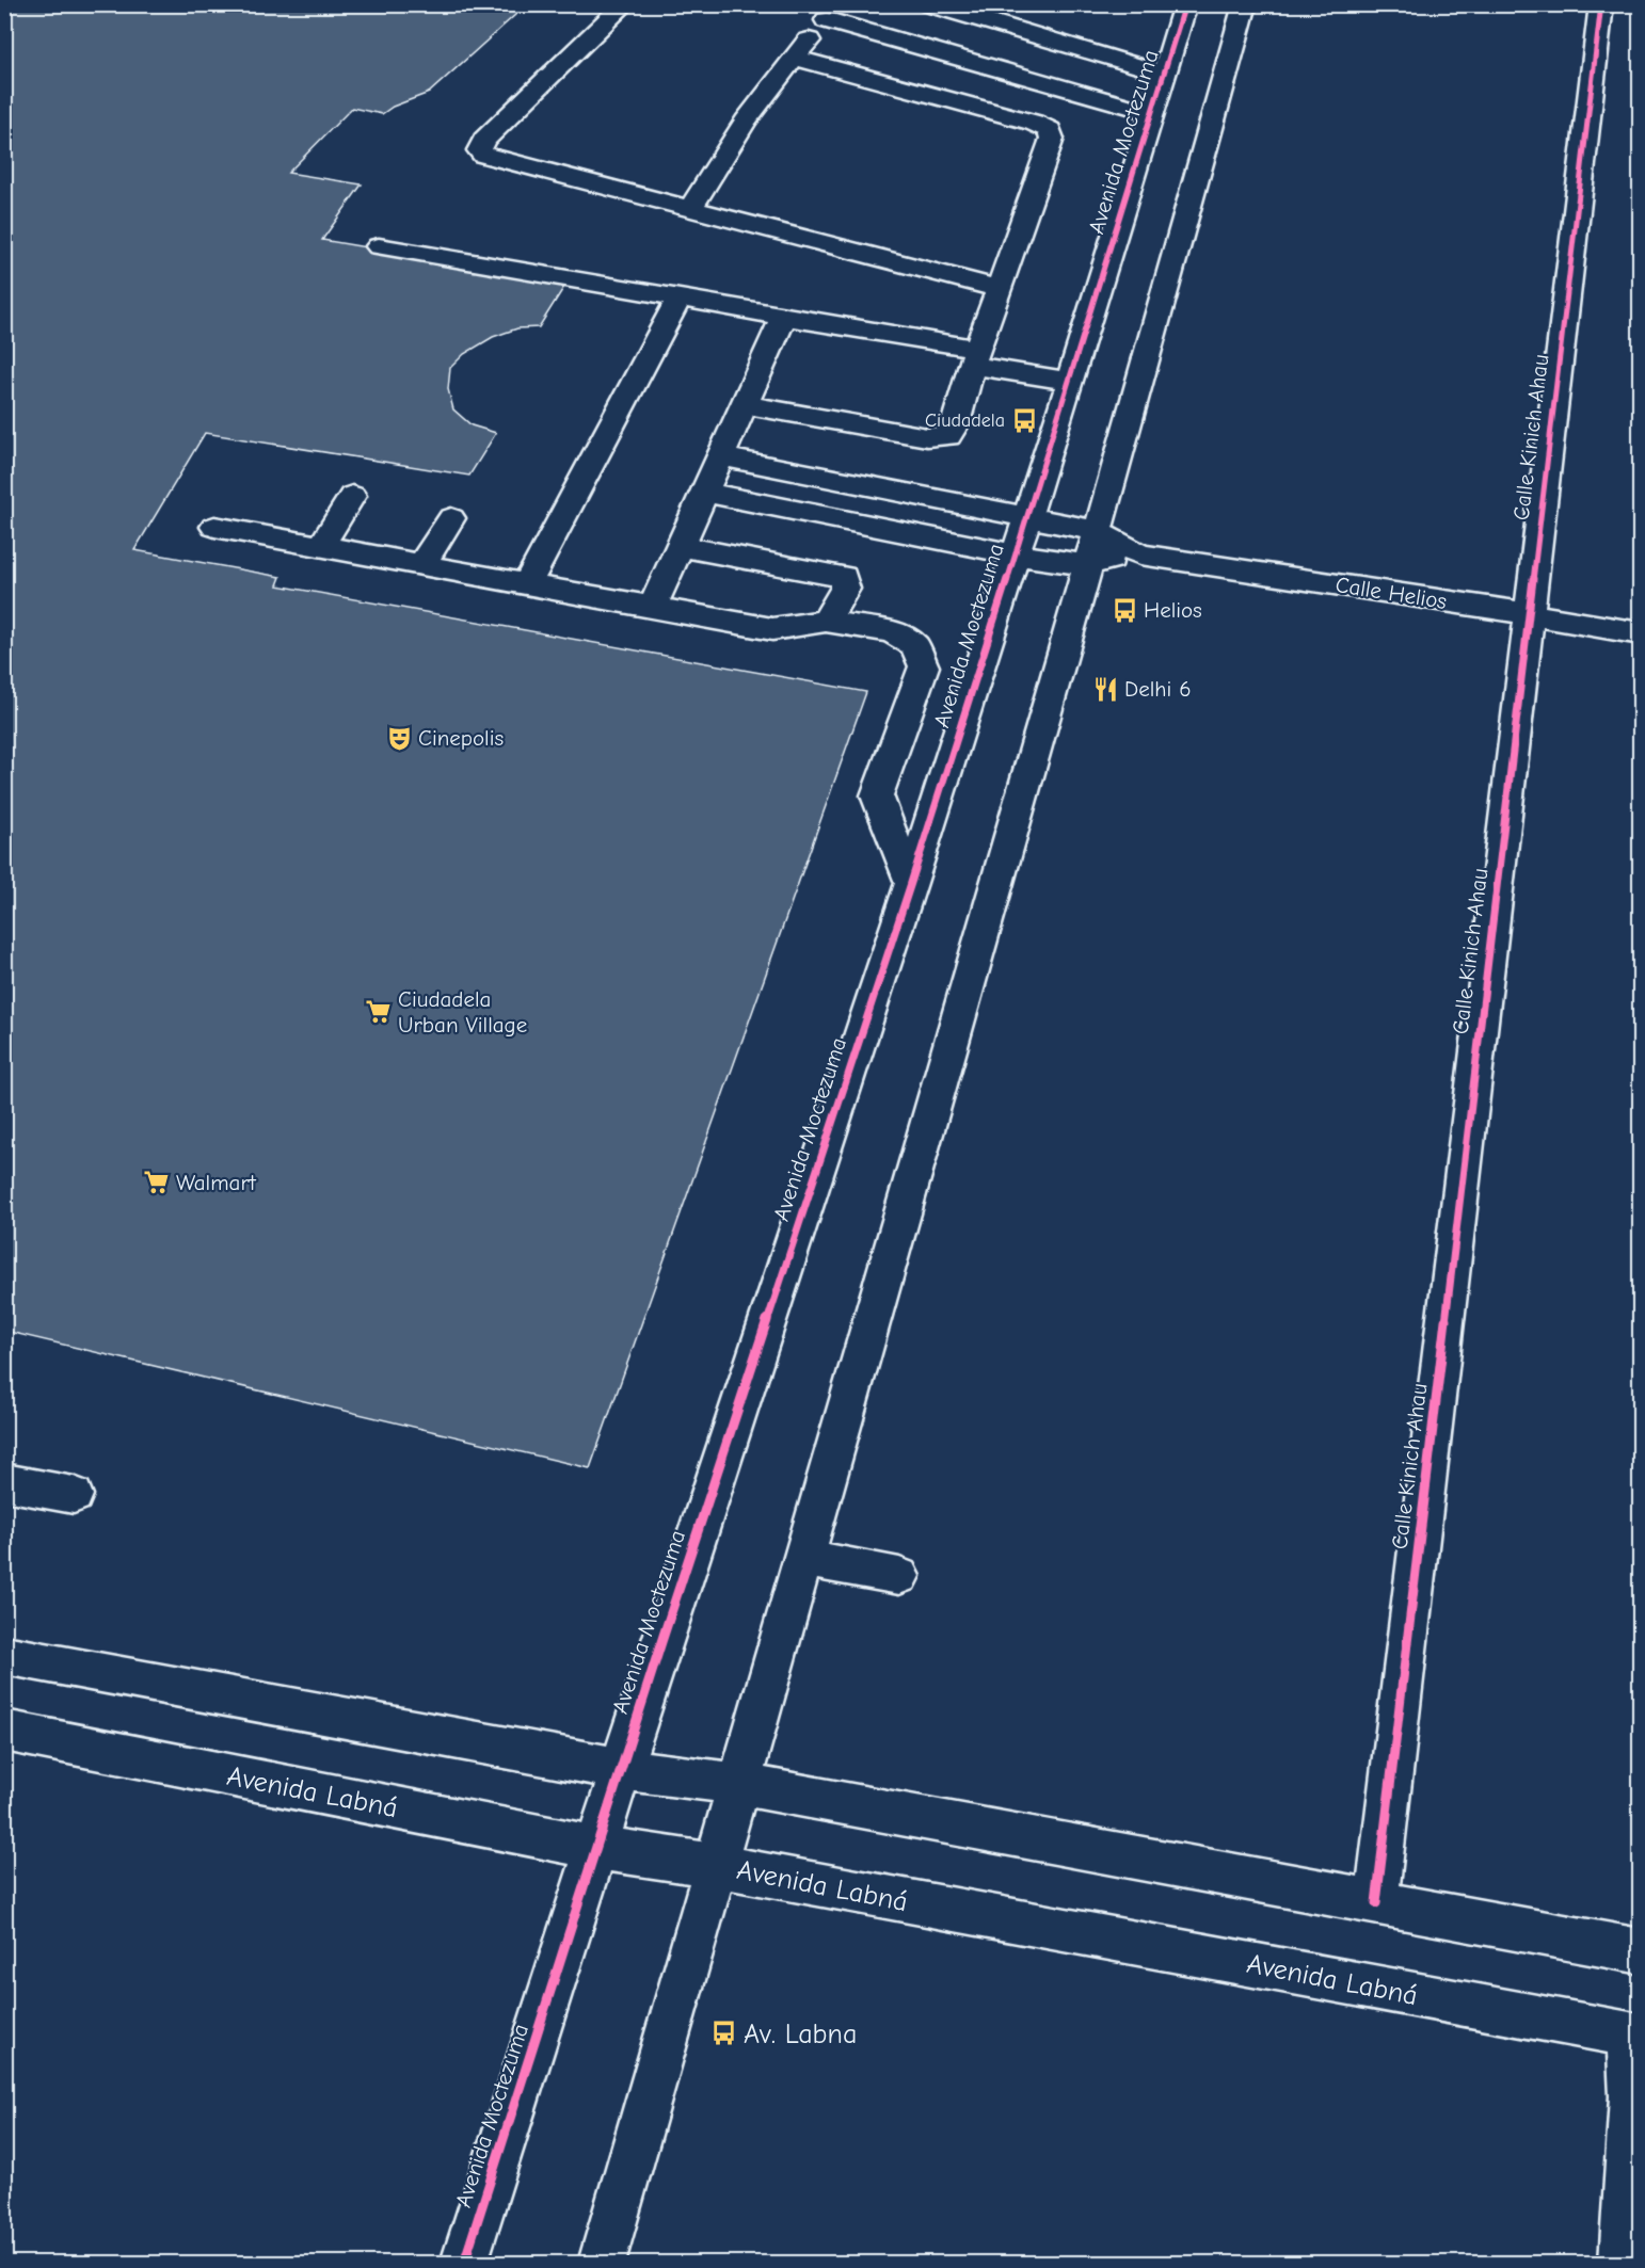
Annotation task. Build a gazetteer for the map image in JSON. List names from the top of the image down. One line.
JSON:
{"streets":{"street":["Avenida Moctezuma","Calle Kinich Ahau","Calle Helios","Avenida Labná"]},"crossings":[["Avenida Moctezuma","Calle Helios"],["Avenida Moctezuma","Avenida Labná"],["Calle Kinich Ahau","Calle Helios"]],"places":{"bus stop":["Ciudadela","Helios","Av. Labna"],"restaurant":["Delhi 6"],"theatre":["Cinepolis"],"supermarket":["Ciudadela Urban Village","Walmart"]}}
